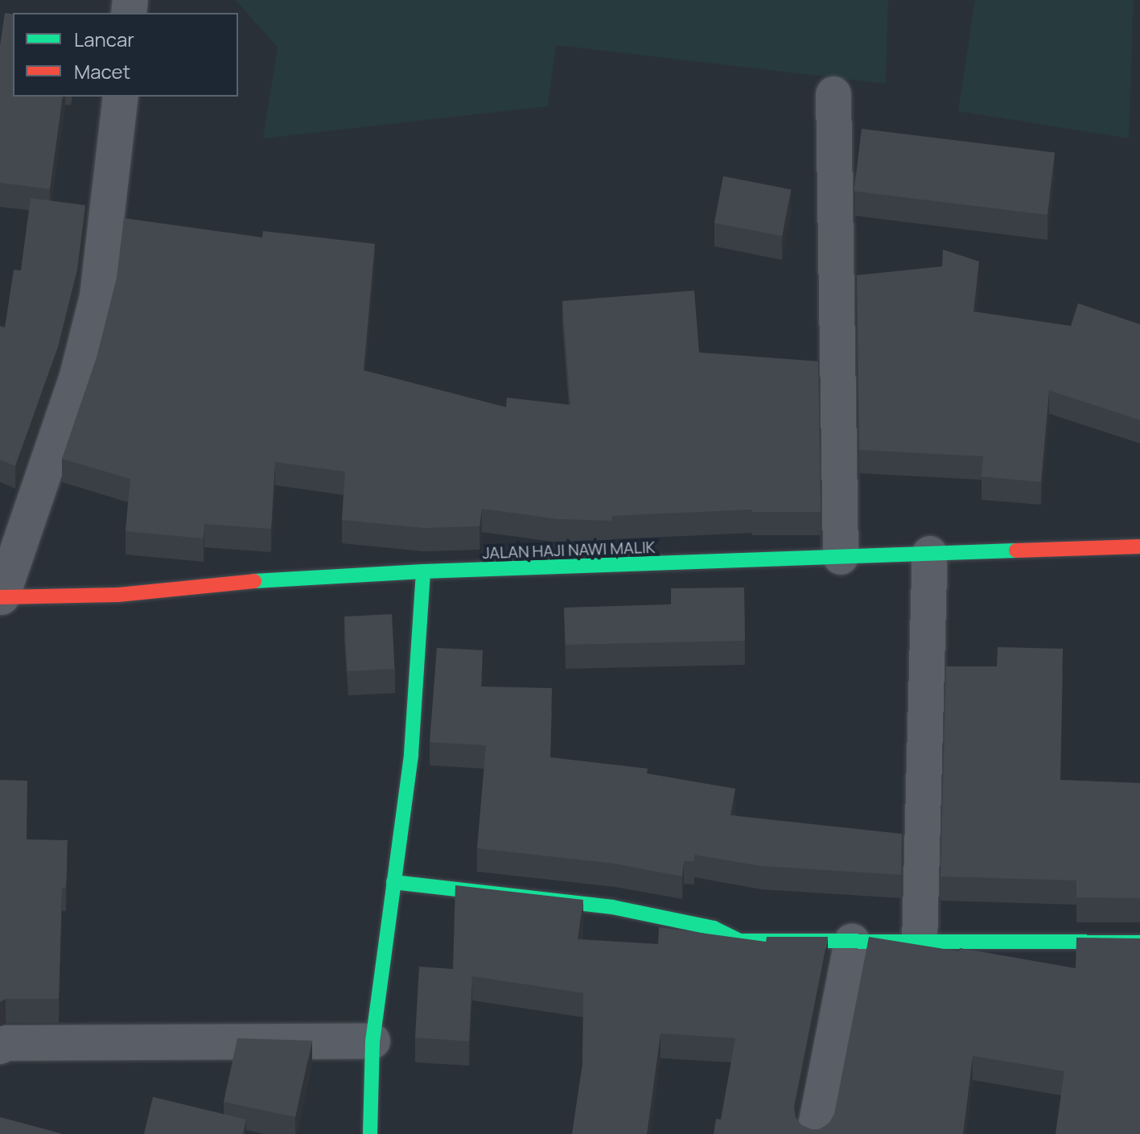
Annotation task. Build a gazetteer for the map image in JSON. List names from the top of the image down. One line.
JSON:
{"streets":{"street":["JALAN HAJI NAWI MALIK"]},"legend":["Lancar","Macet"]}
